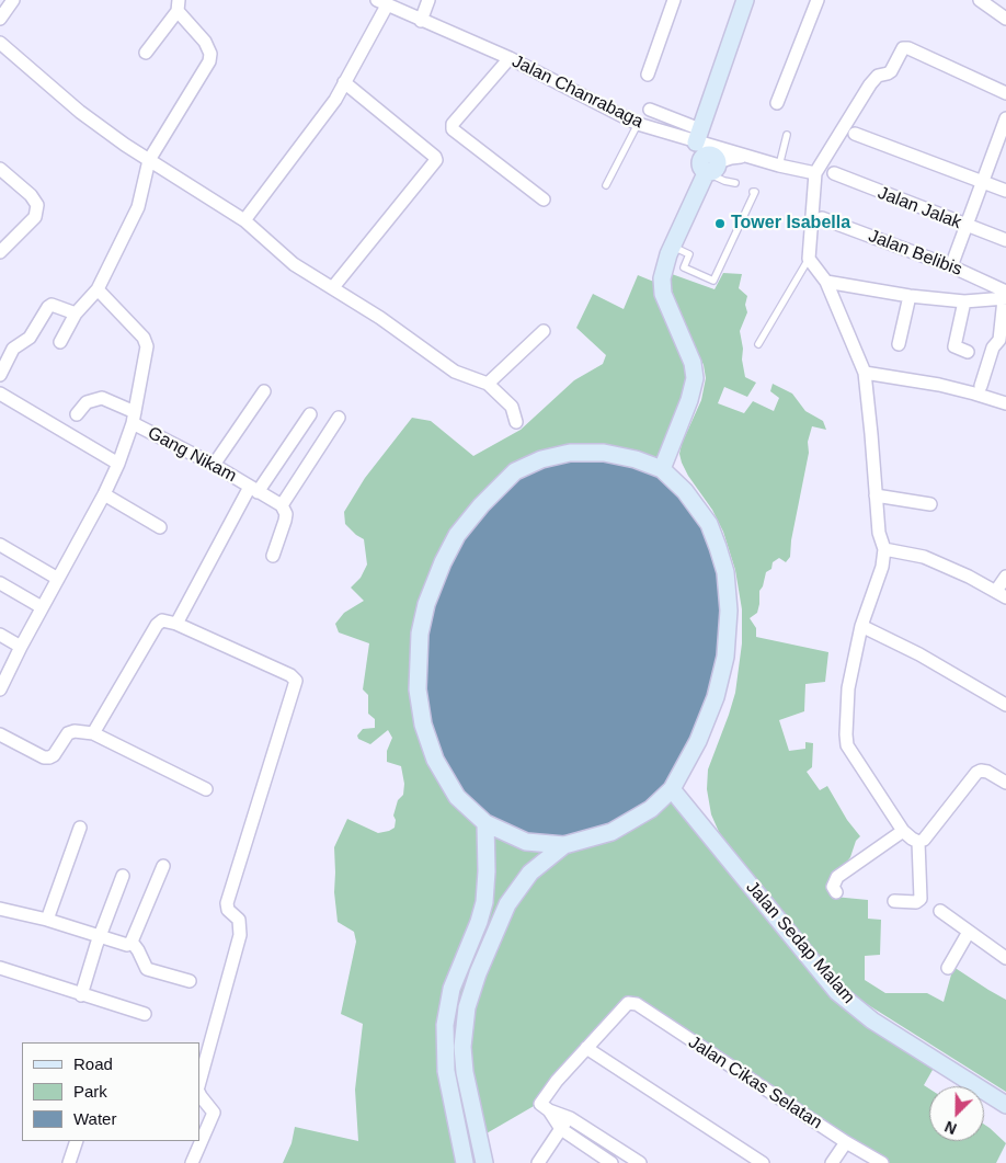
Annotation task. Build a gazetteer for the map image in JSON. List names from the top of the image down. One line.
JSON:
{"streets":{"street":["Jalan Chanrabaga","Jalan Jalak","Jalan Belibis","Gang Nikam","Jalan Sedap Malam","Jalan Cikas Selatan"]},"places":["Tower Isabella"],"legend":["Road","Park","Water"],"north":"bottom left"}
